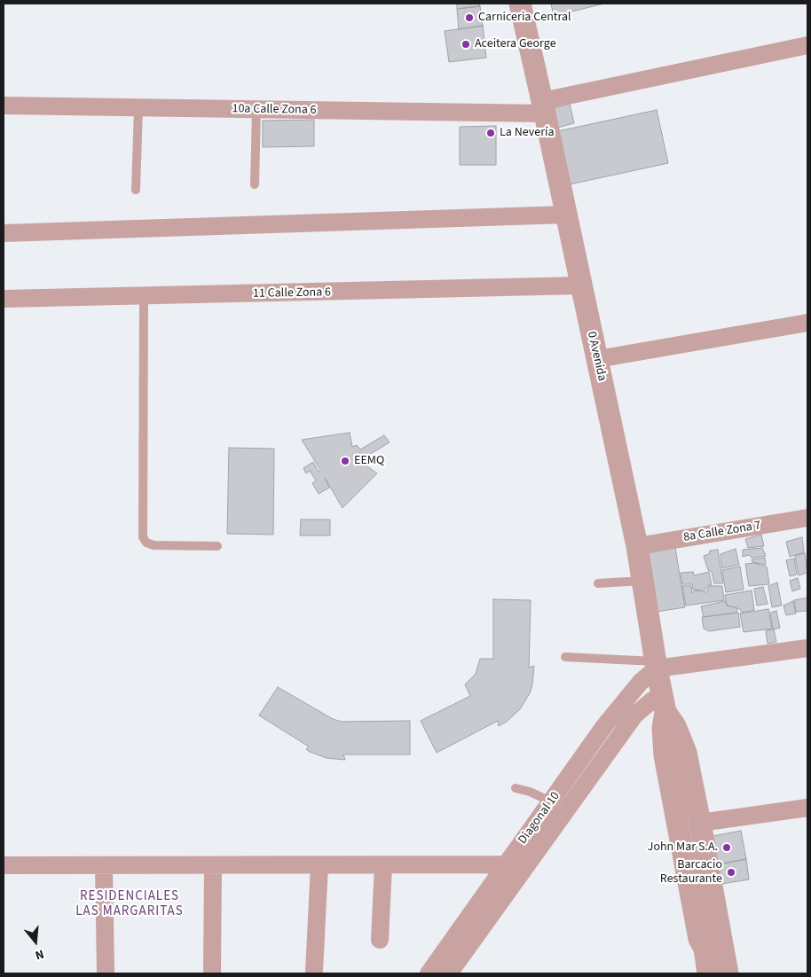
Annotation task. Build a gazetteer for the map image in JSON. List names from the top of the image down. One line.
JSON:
{"streets":{"street":["10a Calle Zona 6","11 Calle Zona 6","0 Avenida","8a Calle Zona 7","Diagonal 10"]},"crossings":[["10a Calle Zona 6","0 Avenida"],["11 Calle Zona 6","0 Avenida"],["0 Avenida","8a Calle Zona 7"],["0 Avenida","Diagonal 10"]],"districts":["RESIDENCIALES LAS MARGARITAS"],"places":["Carniceria Central","Aceitera George","La Nevería","EEMQ","John Mar S.A.","Barcacio Restaurante"],"north":"bottom"}
